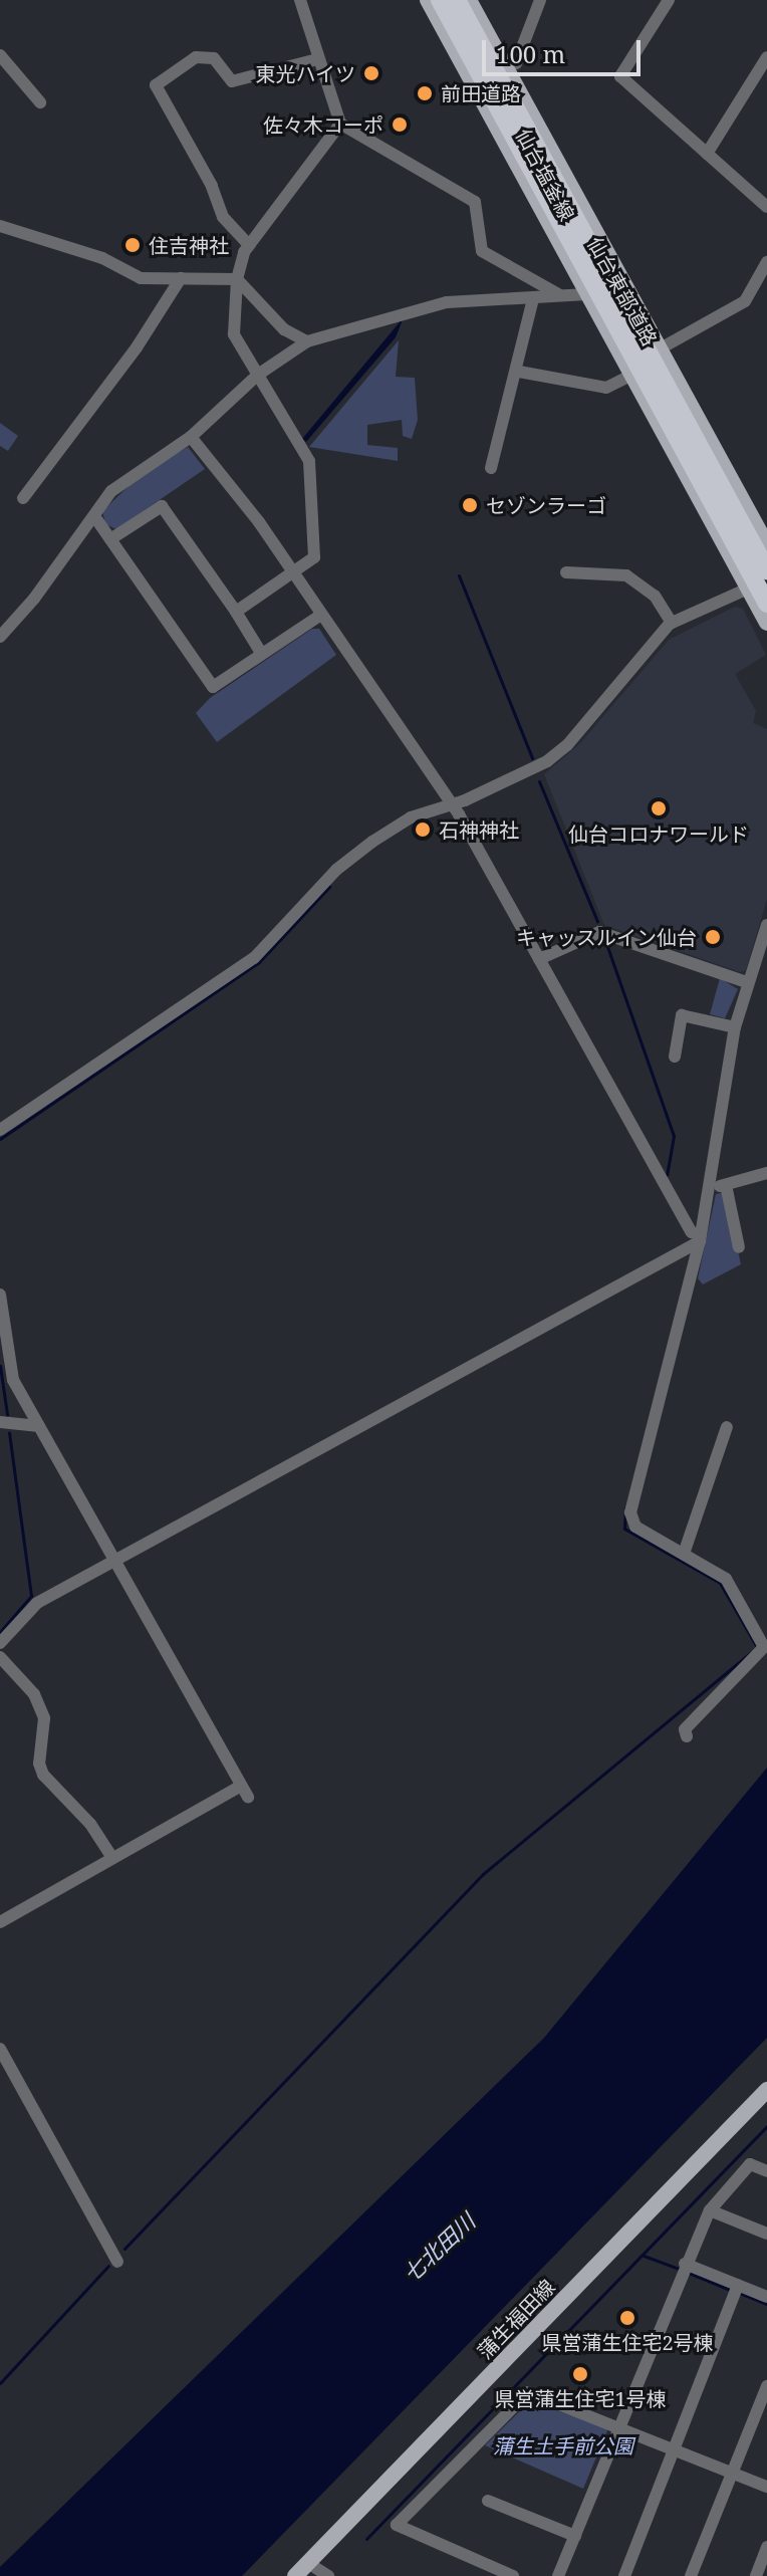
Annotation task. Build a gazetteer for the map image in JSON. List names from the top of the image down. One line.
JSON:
{"streets":{"highway":["仙台東部道路"],"main road":["仙台塩釜線","蒲生福田線"]},"water":["七北田川"],"parks":["蒲生土手前公園"],"places":["東光ハイツ","前田道路","佐々木コーポ","住吉神社","セゾンラーゴ","仙台コロナワールド","石神神社","キャッスルイン仙台","県営蒲生住宅2号棟","県営蒲生住宅1号棟"],"scale_bar":"100 m"}
